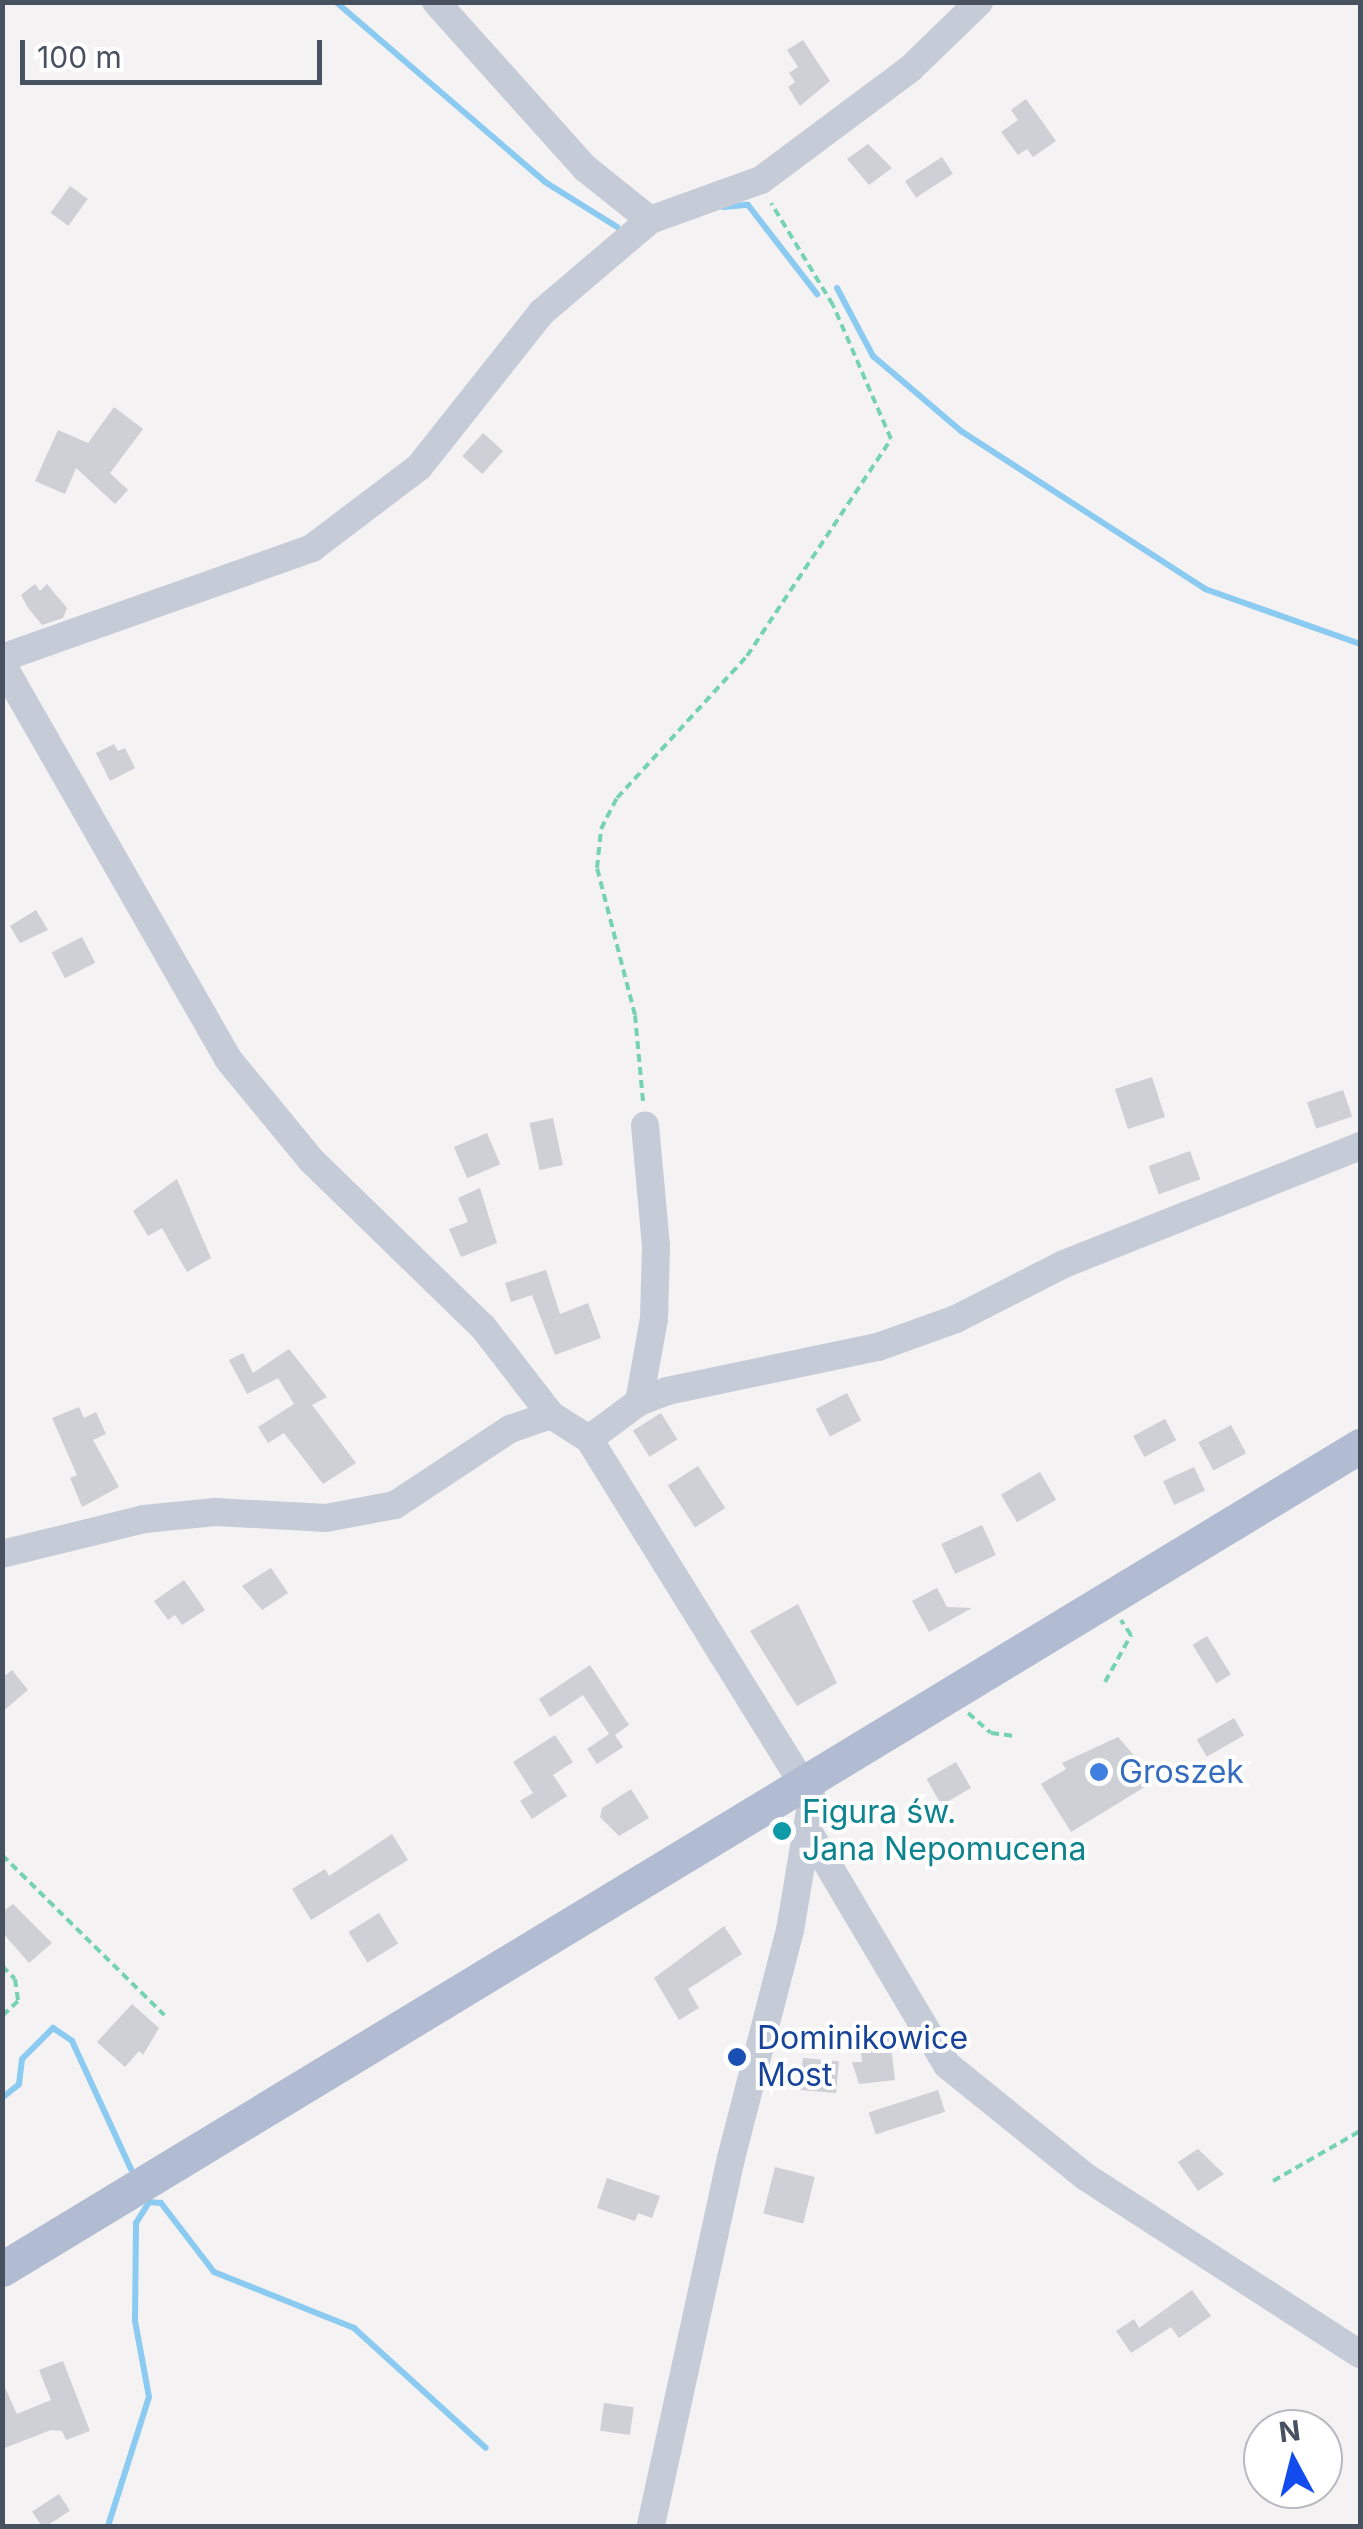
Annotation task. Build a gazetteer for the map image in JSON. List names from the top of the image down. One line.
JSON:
{"places":["Groszek","Figura św. Jana Nepomucena","Dominikowice Most"],"scale_bar":"100 m","north":"top"}
